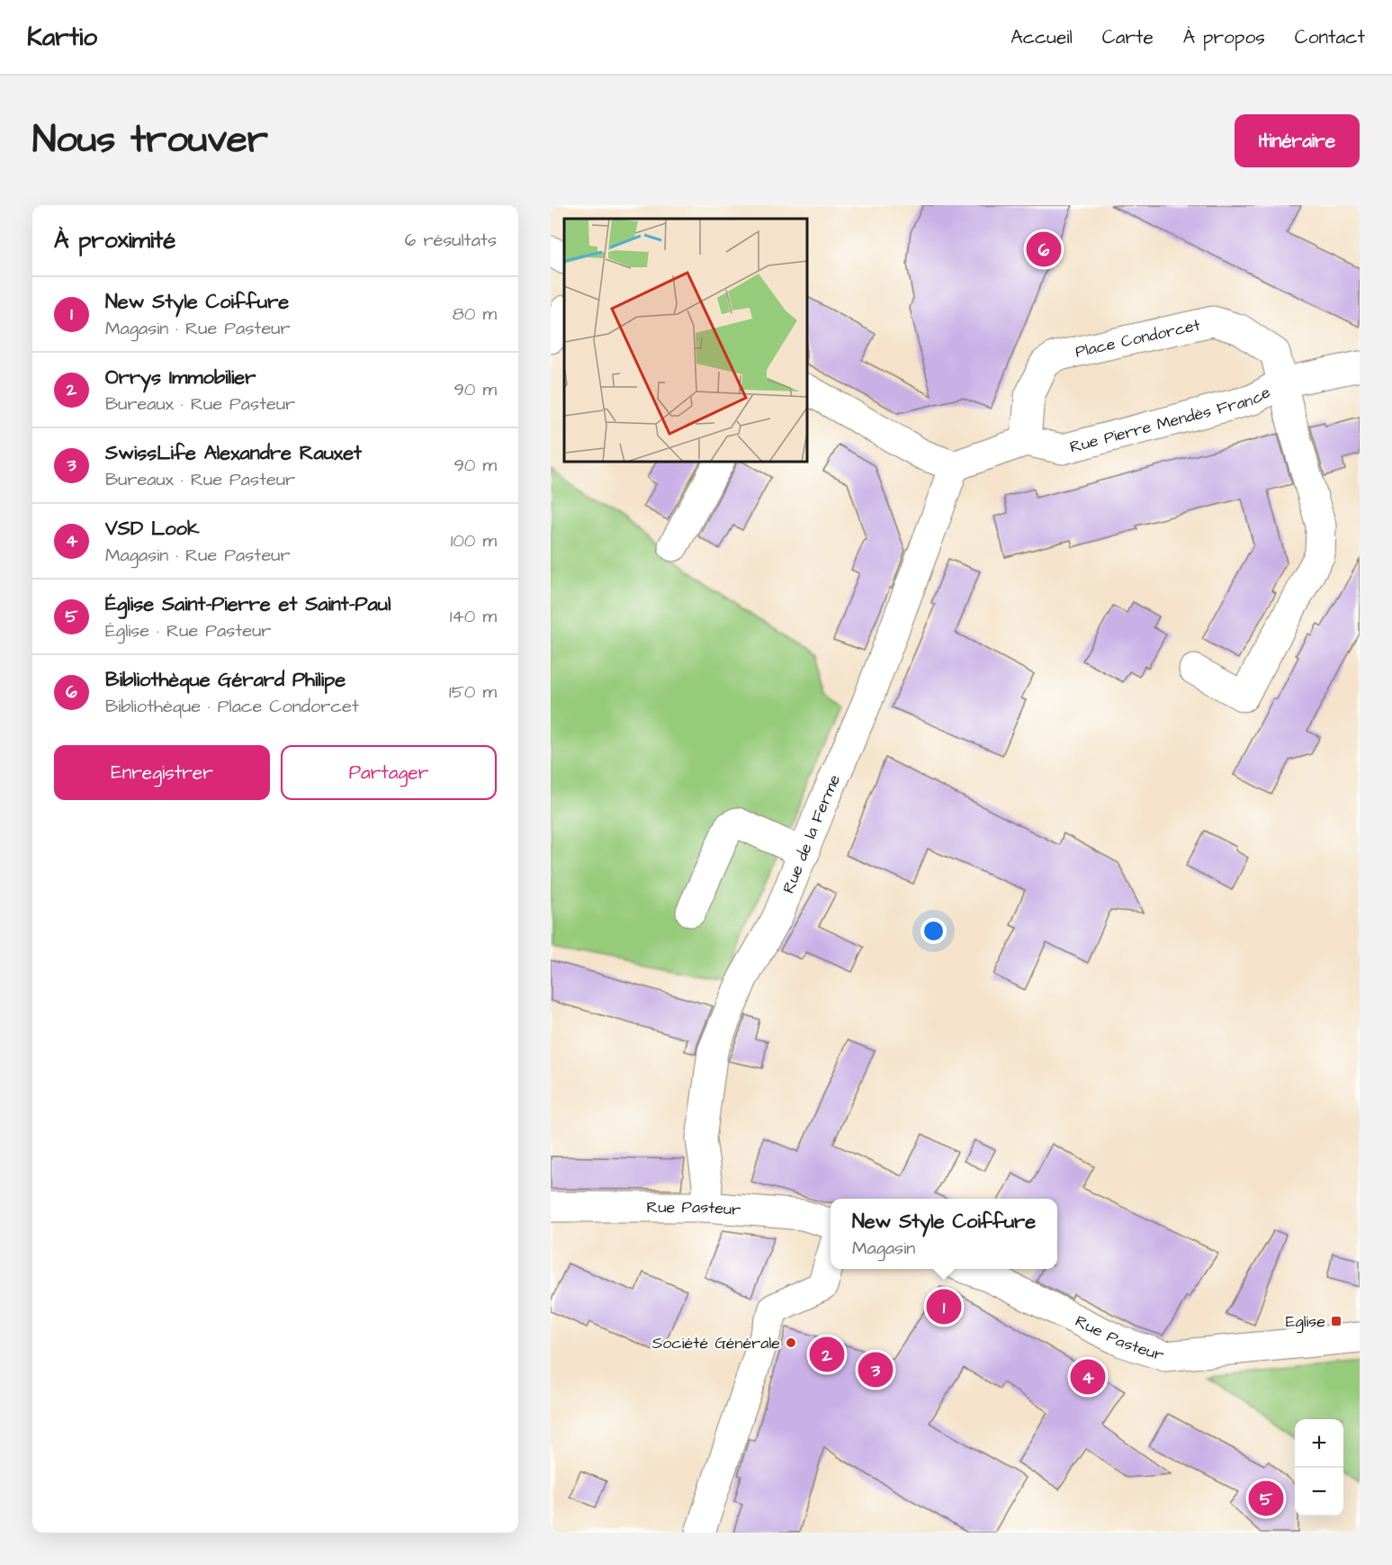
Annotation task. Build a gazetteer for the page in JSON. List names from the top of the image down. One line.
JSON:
{"streets":{"street":["Place Condorcet","Rue Pierre Mendès France","Rue de la Ferme","Rue Pasteur"]},"crossings":[["Place Condorcet","Rue Pierre Mendès France"],["Rue de la Ferme","Rue Pasteur"]],"places":{"transit":["Eglise"],"other":["Société Générale"]},"page":{"header":"Kartio","nav":["Accueil","Carte","À propos","Contact"],"title":"Nous trouver","buttons":["Itinéraire",["Enregistrer","Partager"]],"heading":["À proximité","6 résultats"],"pins":["6","1","2","3","4","5"],"list":[{"mark":"1","name":"New Style Coiffure","note":"Magasin · Rue Pasteur","value":"80 m"},{"mark":"2","name":"Orrys Immobilier","note":"Bureaux · Rue Pasteur","value":"90 m"},{"mark":"3","name":"SwissLife Alexandre Rauxet","note":"Bureaux · Rue Pasteur","value":"90 m"},{"mark":"4","name":"VSD Look","note":"Magasin · Rue Pasteur","value":"100 m"},{"mark":"5","name":"Église Saint-Pierre et Saint-Paul","note":"Église · Rue Pasteur","value":"140 m"},{"mark":"6","name":"Bibliothèque Gérard Philipe","note":"Bibliothèque · Place Condorcet","value":"150 m"}],"popup":["New Style Coiffure","Magasin"],"map_buttons":["+","−"]}}
